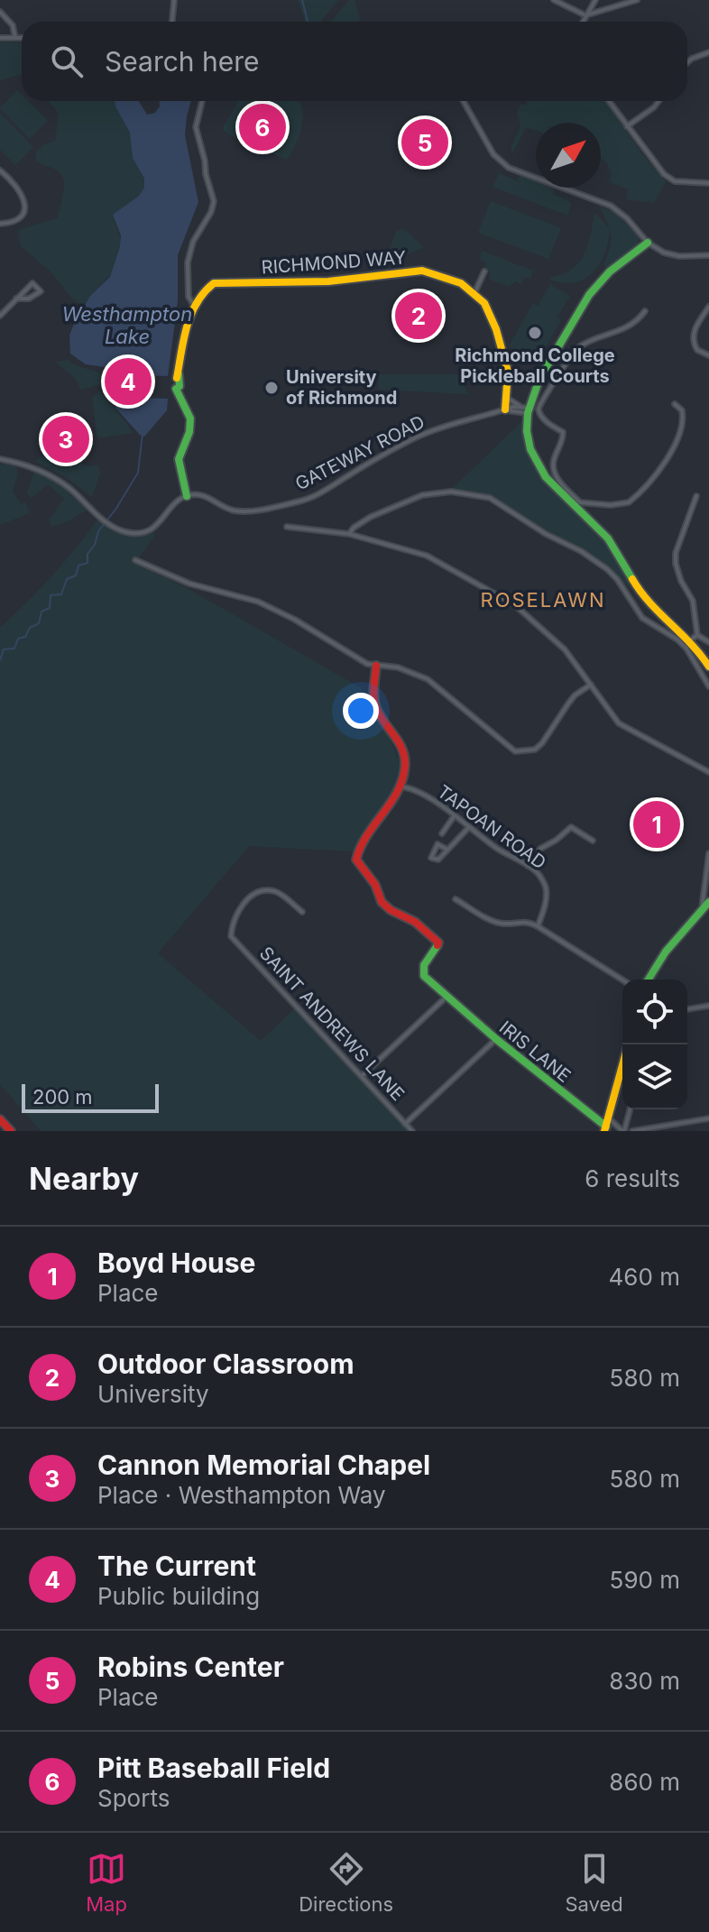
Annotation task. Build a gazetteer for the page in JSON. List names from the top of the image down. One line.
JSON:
{"streets":{"street":["RICHMOND WAY","GATEWAY ROAD","TAPOAN ROAD","SAINT ANDREWS LANE","IRIS LANE"]},"crossings":[["RICHMOND WAY","GATEWAY ROAD"],["TAPOAN ROAD","IRIS LANE"]],"districts":["ROSELAWN"],"water":["Westhampton Lake"],"places":["Richmond College Pickleball Courts","University of Richmond"],"scale_bar":"200 m","north":"top right","page":{"search":"Search here","pins":["6","5","2","4","3","1"],"scale":"200 m","heading":["Nearby","6 results"],"list":[{"mark":"1","name":"Boyd House","note":"Place","value":"460 m"},{"mark":"2","name":"Outdoor Classroom","note":"University","value":"580 m"},{"mark":"3","name":"Cannon Memorial Chapel","note":"Place · Westhampton Way","value":"580 m"},{"mark":"4","name":"The Current","note":"Public building","value":"590 m"},{"mark":"5","name":"Robins Center","note":"Place","value":"830 m"},{"mark":"6","name":"Pitt Baseball Field","note":"Sports","value":"860 m"}],"nav":["Map","Directions","Saved"]}}
